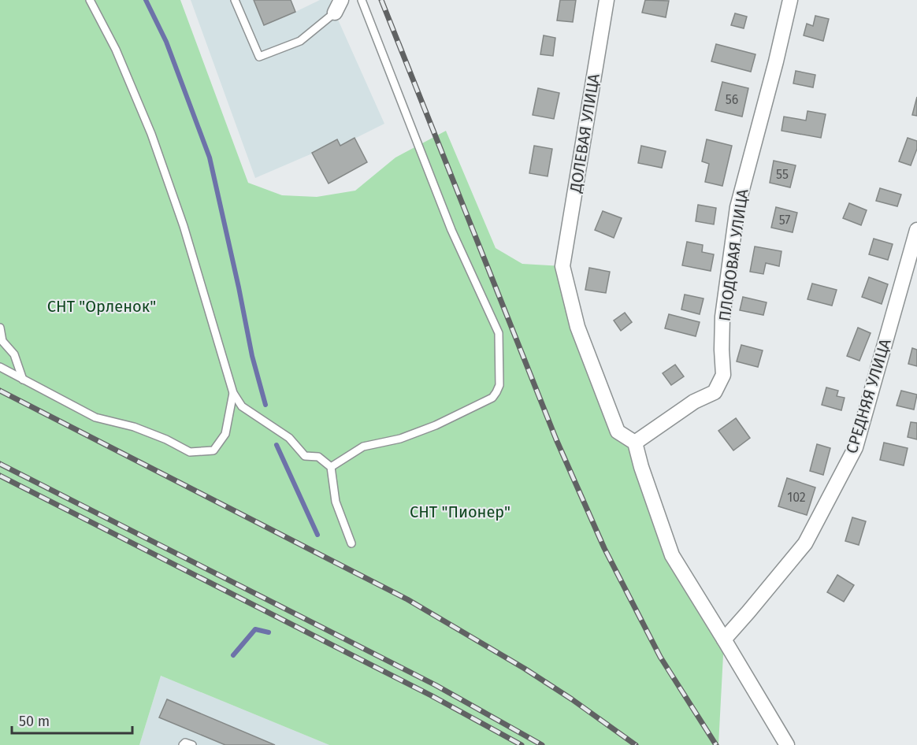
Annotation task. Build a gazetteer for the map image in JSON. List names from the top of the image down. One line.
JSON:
{"streets":{"street":["ДОЛЕВАЯ УЛИЦА","ПЛОДОВАЯ УЛИЦА","СРЕДНЯЯ УЛИЦА"]},"crossings":[["ДОЛЕВАЯ УЛИЦА","ПЛОДОВАЯ УЛИЦА"]],"parks":["СНТ \"Орленок\"","СНТ \"Пионер\""],"house_numbers":["56","55","57","102"],"scale_bar":"50 m"}
